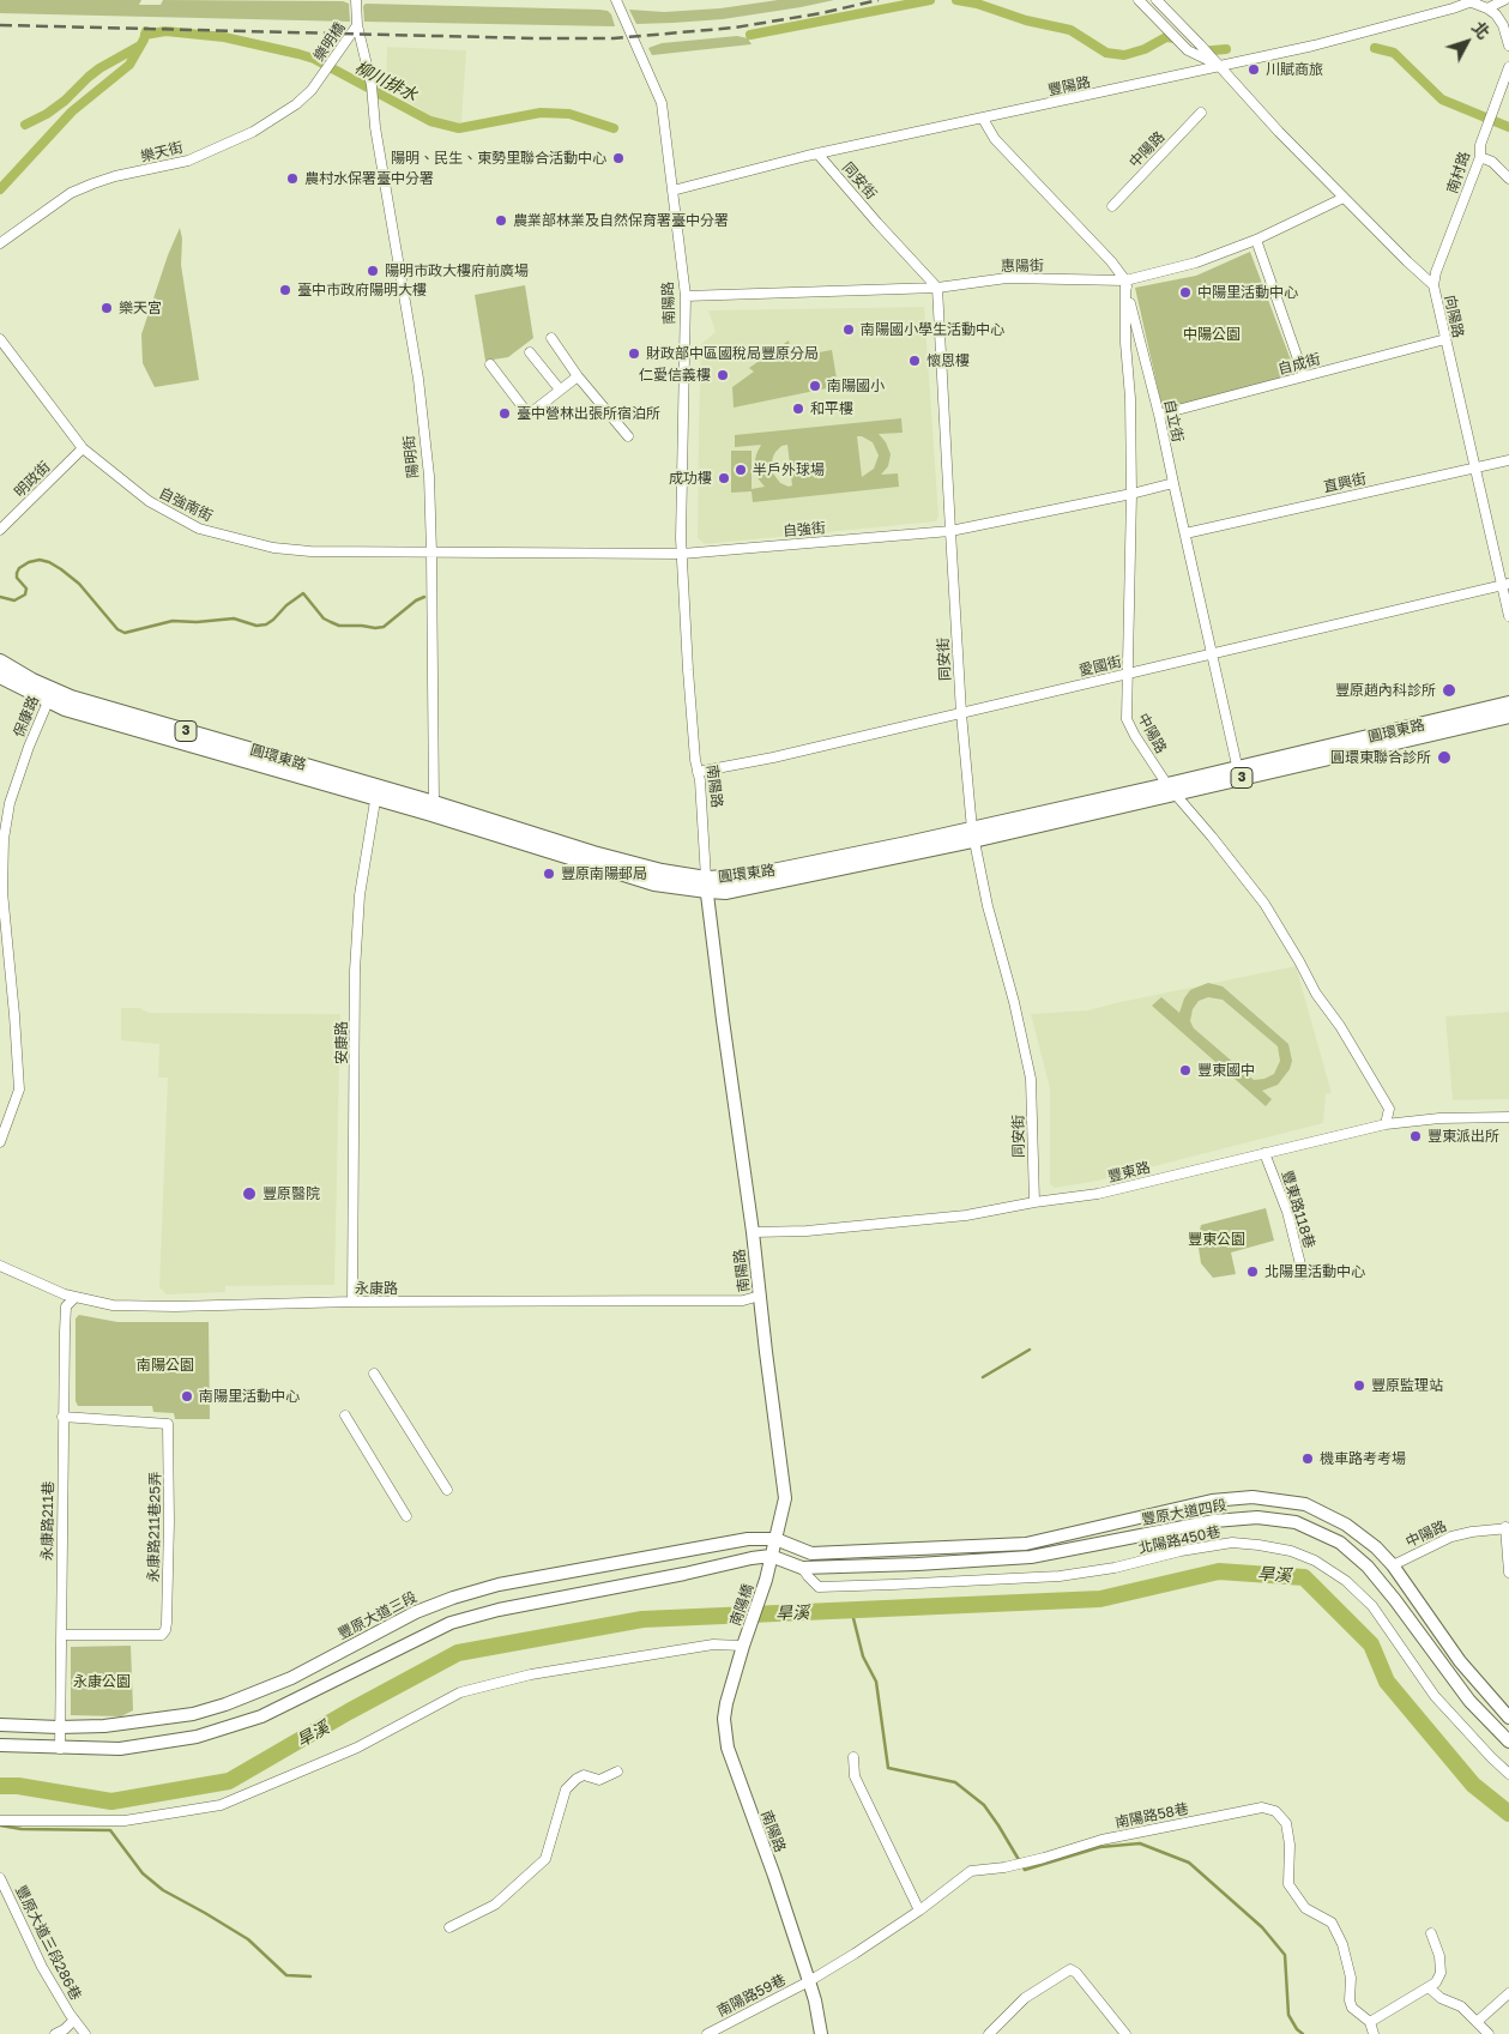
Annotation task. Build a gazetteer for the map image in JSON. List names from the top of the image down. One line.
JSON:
{"streets":{"main road":["3","圓環東路"],"street":["樂明橋","豐陽路","中陽路","樂天街","南村路","同安街","惠陽街","南陽路","向陽路","自成街","自立街","陽明街","明政街","直興街","自強南街","自強街","愛國街","保康路","安康路","豐東路","豐東路118巷","永康路","豐原大道四段","永康路211巷","永康路211巷25弄","北陽路450巷","南陽橋","豐原大道三段","南陽路58巷","豐原大道三段286巷","南陽路59巷"]},"crossings":[["樂明橋","樂天街"],["樂明橋","陽明街"],["豐陽路","同安街"],["豐陽路","南陽路"],["豐陽路","向陽路"],["豐陽路","自立街"],["中陽路","惠陽街"],["中陽路","自立街"],["中陽路","自強街"],["中陽路","愛國街"],["中陽路","圓環東路"],["中陽路","豐東路"],["中陽路","豐原大道四段"],["南村路","向陽路"],["同安街","惠陽街"],["同安街","自強街"],["同安街","愛國街"],["同安街","圓環東路"],["同安街","豐東路"],["惠陽街","南陽路"],["惠陽街","向陽路"],["惠陽街","自立街"],["南陽路","自強街"],["南陽路","愛國街"],["南陽路","圓環東路"],["南陽路","豐東路"],["南陽路","永康路"],["南陽路","豐原大道四段"],["南陽路","南陽橋"],["南陽路","豐原大道三段"],["南陽路","南陽路58巷"],["南陽路","南陽路59巷"],["向陽路","自成街"],["向陽路","直興街"],["向陽路","愛國街"],["自成街","自立街"],["自立街","直興街"],["自立街","自強街"],["自立街","愛國街"],["自立街","圓環東路"],["陽明街","自強南街"],["陽明街","自強街"],["陽明街","圓環東路"],["明政街","自強南街"],["自強南街","自強街"],["保康路","圓環東路"],["圓環東路","安康路"],["安康路","永康路"],["豐東路","豐東路118巷"],["永康路","永康路211巷"],["豐原大道四段","北陽路450巷"],["豐原大道四段","豐原大道三段"],["永康路211巷","永康路211巷25弄"],["永康路211巷","豐原大道三段"],["南陽路58巷","南陽路59巷"]],"water":["柳川排水","旱溪"],"parks":["中陽公園","豐東公園","南陽公園","永康公園"],"places":["川賦商旅","陽明、民生、東勢里聯合活動中心","農村水保署臺中分署","農業部林業及自然保育署臺中分署","陽明市政大樓府前廣場","臺中市政府陽明大樓","中陽里活動中心","樂天宮","南陽國小學生活動中心","財政部中區國稅局豐原分局","懷恩樓","仁愛信義樓","南陽國小","和平樓","臺中營林出張所宿泊所","半戶外球場","成功樓","豐原趙內科診所","圓環東聯合診所","豐原南陽郵局","豐東國中","豐東派出所","豐原醫院","北陽里活動中心","豐原監理站","南陽里活動中心","機車路考考場"],"north":"top right"}
